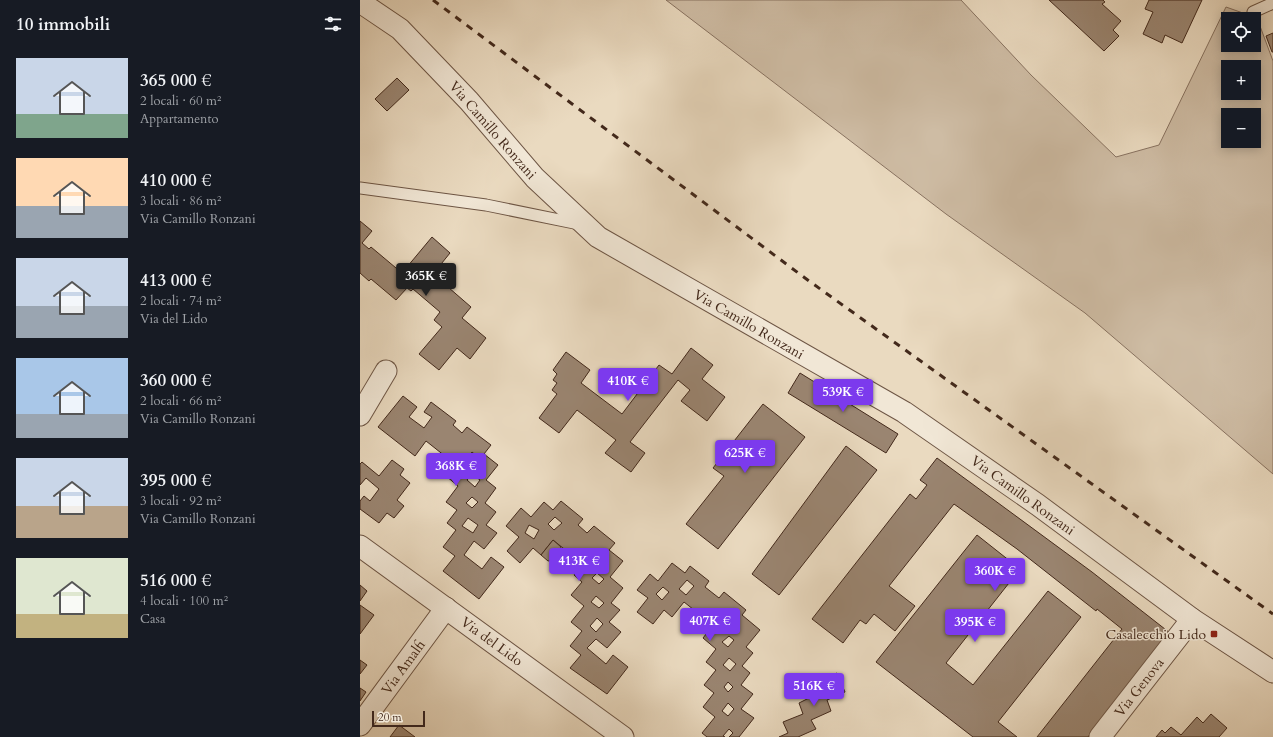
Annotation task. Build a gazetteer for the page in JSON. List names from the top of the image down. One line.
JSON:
{"streets":{"street":["Via Camillo Ronzani","Via del Lido","Via Amalfi","Via Genova"]},"crossings":[["Via Camillo Ronzani","Via Genova"],["Via del Lido","Via Amalfi"]],"places":{"transit":["Casalecchio Lido"]},"scale_bar":"20 m","page":{"heading":"10 immobili","map_buttons":["+","−"],"list":[{"name":"365 000 €","note":"2 locali · 60 m² · Appartamento"},{"name":"410 000 €","note":"3 locali · 86 m² · Via Camillo Ronzani"},{"name":"413 000 €","note":"2 locali · 74 m² · Via del Lido"},{"name":"360 000 €","note":"2 locali · 66 m² · Via Camillo Ronzani"},{"name":"395 000 €","note":"3 locali · 92 m² · Via Camillo Ronzani"},{"name":"516 000 €","note":"4 locali · 100 m² · Casa"}],"price":["365K €","410K €","539K €","625K €","368K €","413K €","360K €","407K €","395K €","516K €"],"scale":"20 m"}}
